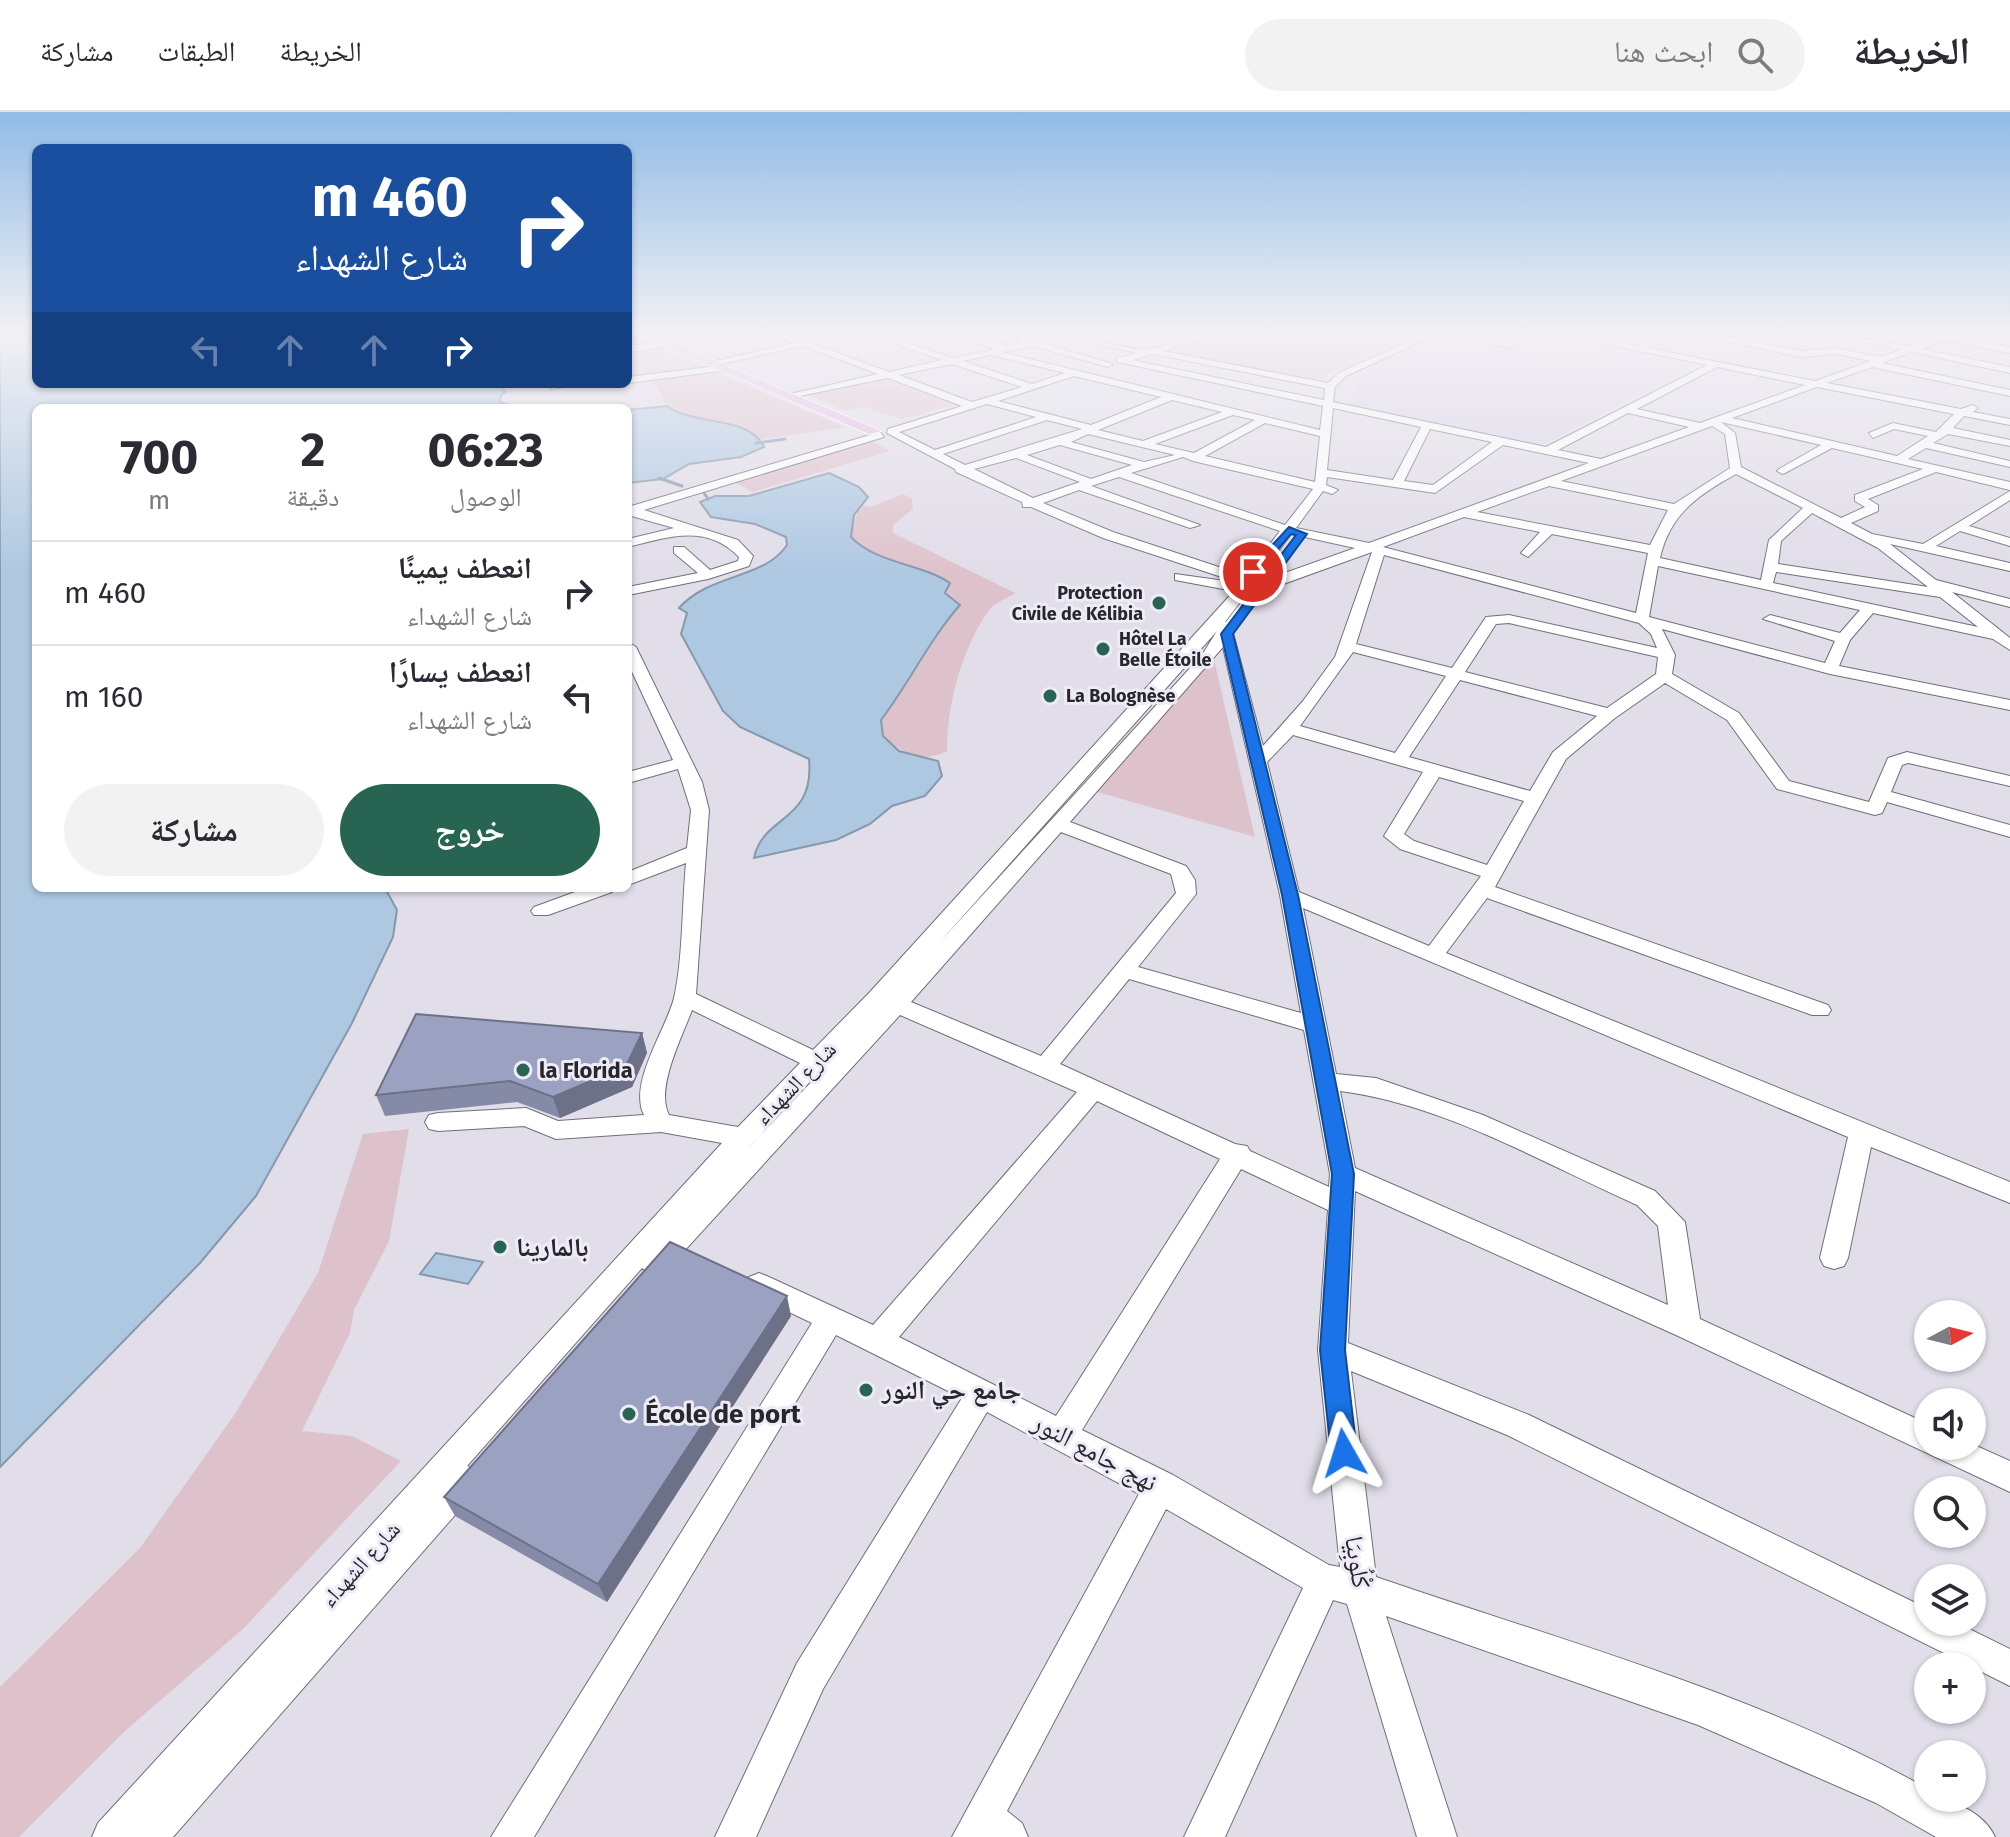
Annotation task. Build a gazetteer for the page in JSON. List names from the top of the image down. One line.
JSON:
{"streets":{"street":["شارع الشهداء","نهج جامع النور","كْلُوبِيَا"]},"crossings":[["شارع الشهداء","كْلُوبِيَا"],["نهج جامع النور","كْلُوبِيَا"]],"places":["Protection Civile de Kélibia","Hôtel La Belle Étoile","La Bolognèse","la Florida","بالمارينا","جامع حي النور","École de port"],"north":"right","page":{"header":"الخريطة","search":"ابحث هنا","nav":["الخريطة","الطبقات","مشاركة"],"turn":["460 m","شارع الشهداء"],"eta":["06:23","الوصول","2","دقيقة","700","m"],"list":[{"name":"انعطف يمينًا","note":"شارع الشهداء","value":"460 m"},{"name":"انعطف يسارًا","note":"شارع الشهداء","value":"160 m"}],"buttons":["خروج","مشاركة"],"map_buttons":["+","−"]}}
